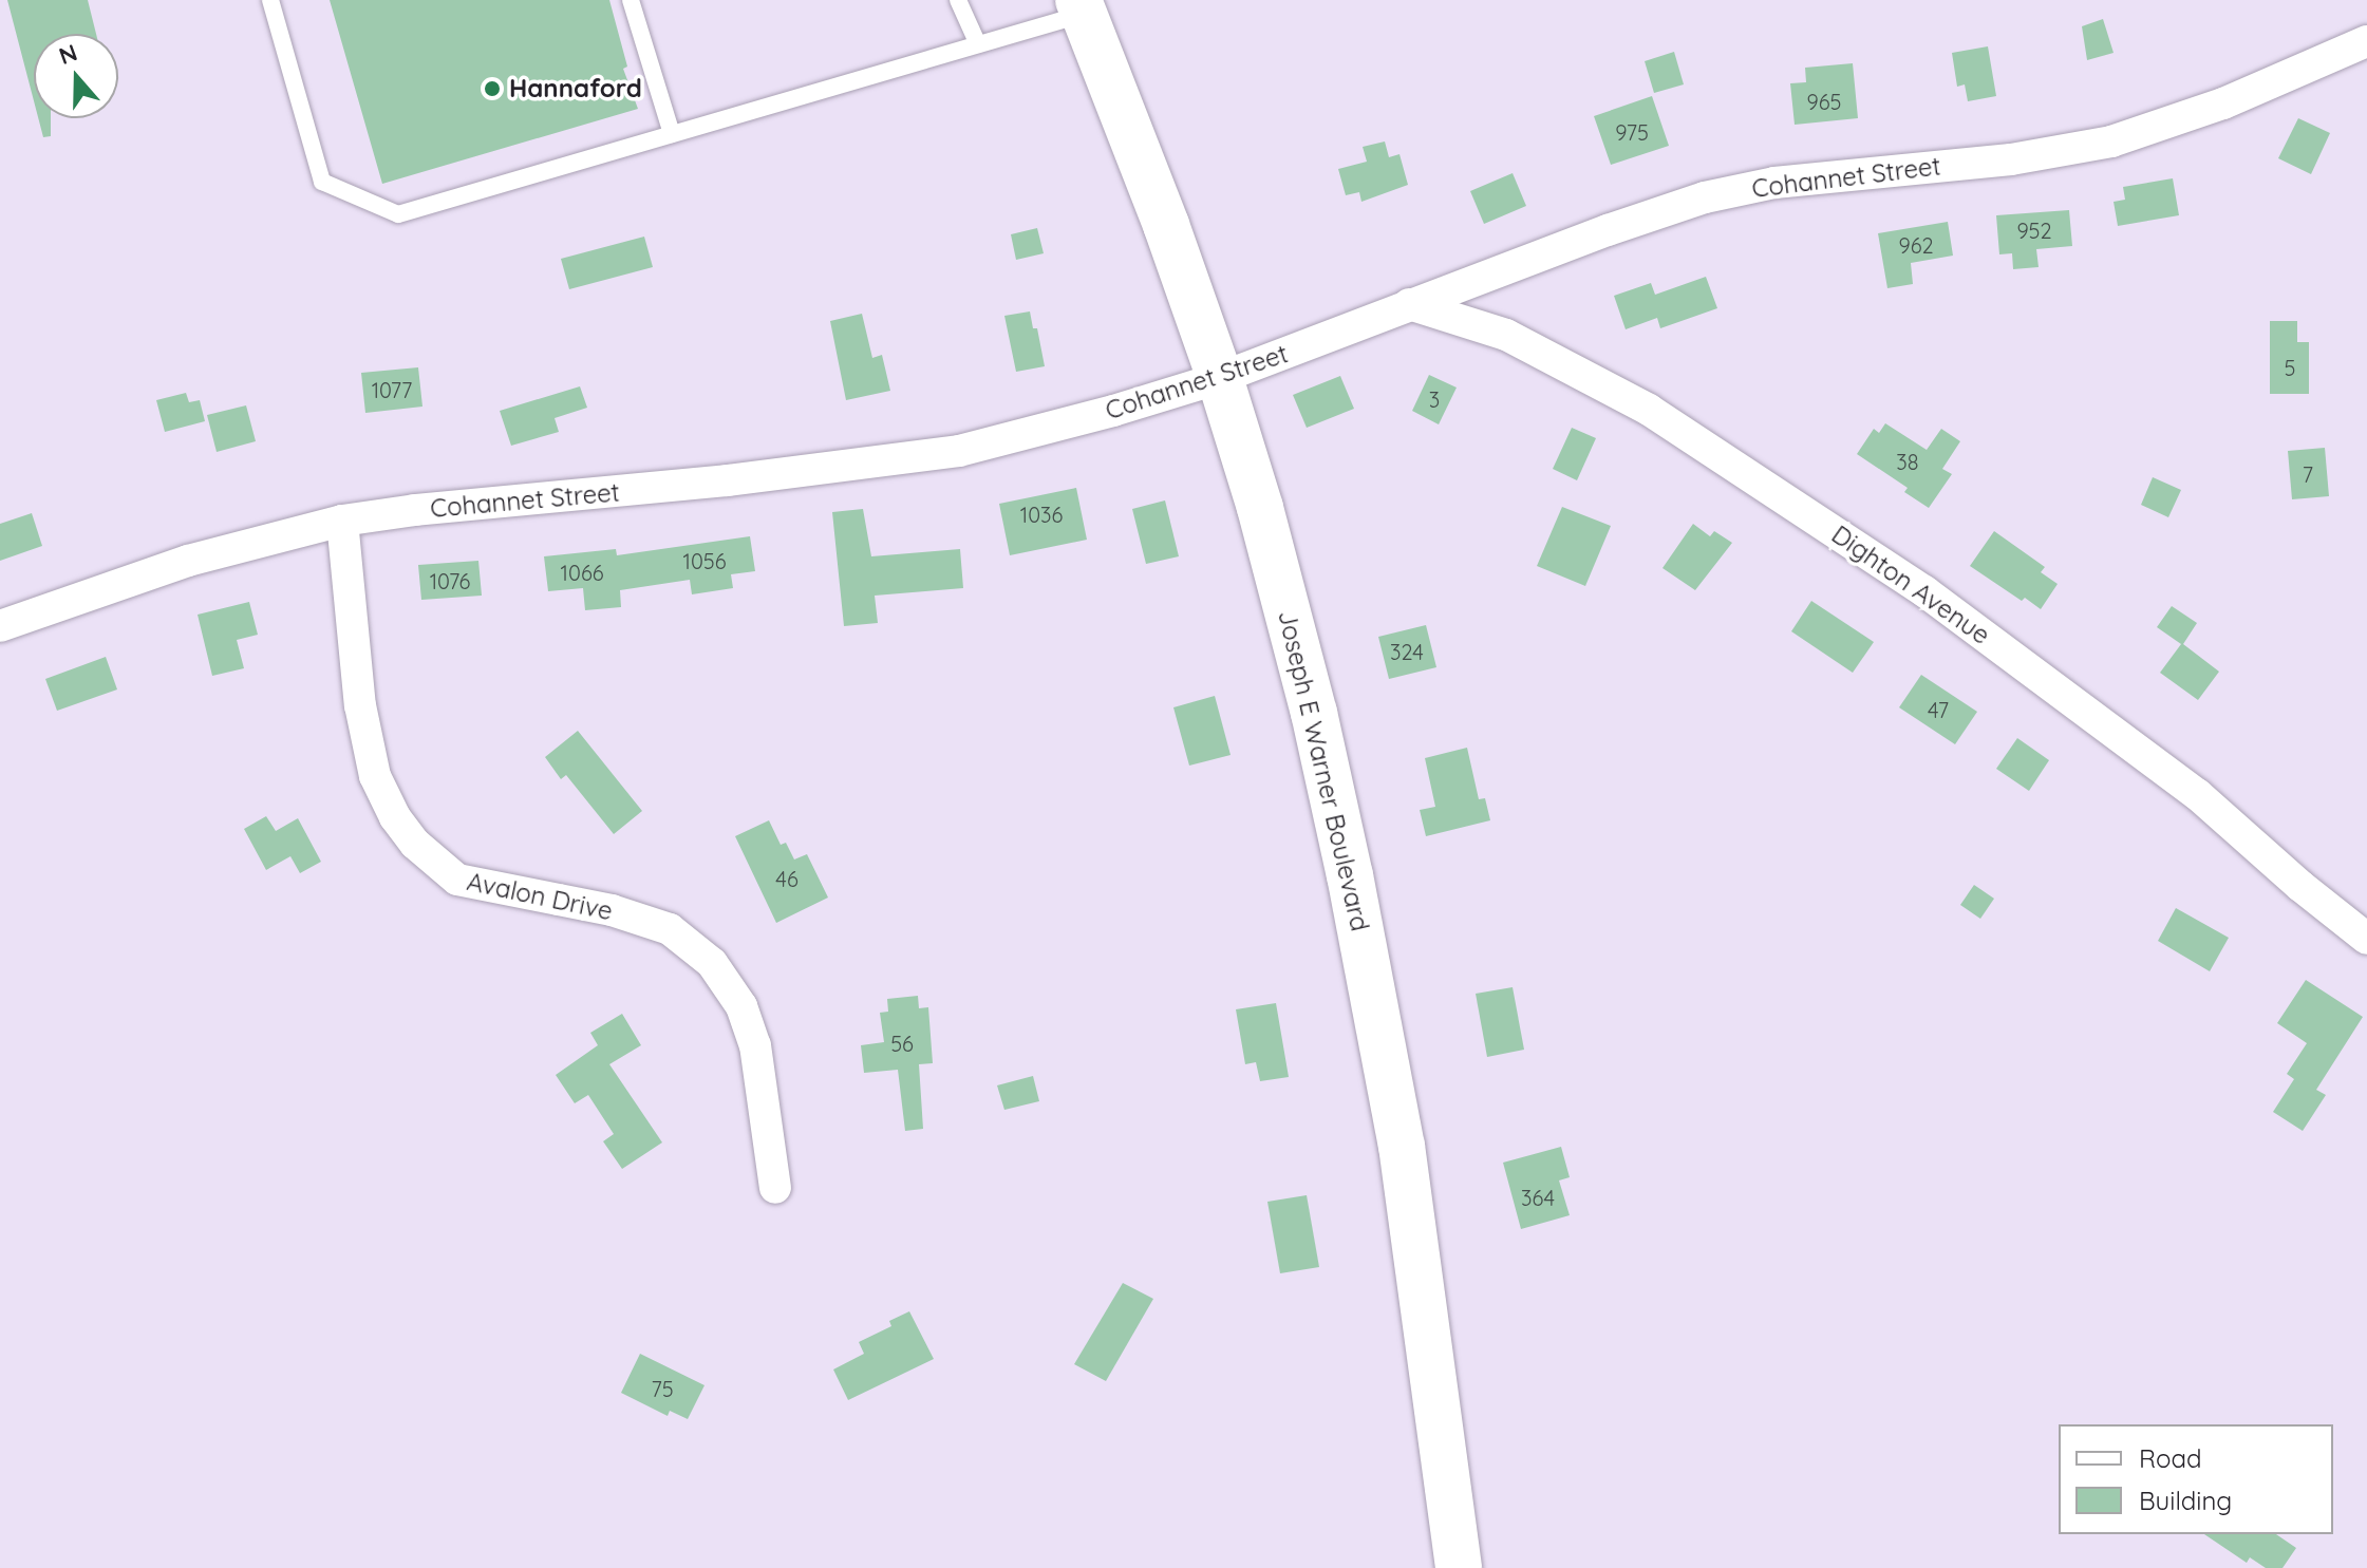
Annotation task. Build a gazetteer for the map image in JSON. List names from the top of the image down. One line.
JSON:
{"streets":{"main road":["Joseph E Warner Boulevard"],"street":["Cohannet Street","Dighton Avenue","Avalon Drive"]},"crossings":[["Cohannet Street","Dighton Avenue"],["Cohannet Street","Joseph E Warner Boulevard"],["Cohannet Street","Avalon Drive"]],"places":["Hannaford"],"house_numbers":["965","975","952","962","5","1077","3","38","7","1036","1056","1066","1076","324","47","46","56","364","75"],"legend":["Road","Building"],"north":"top"}
